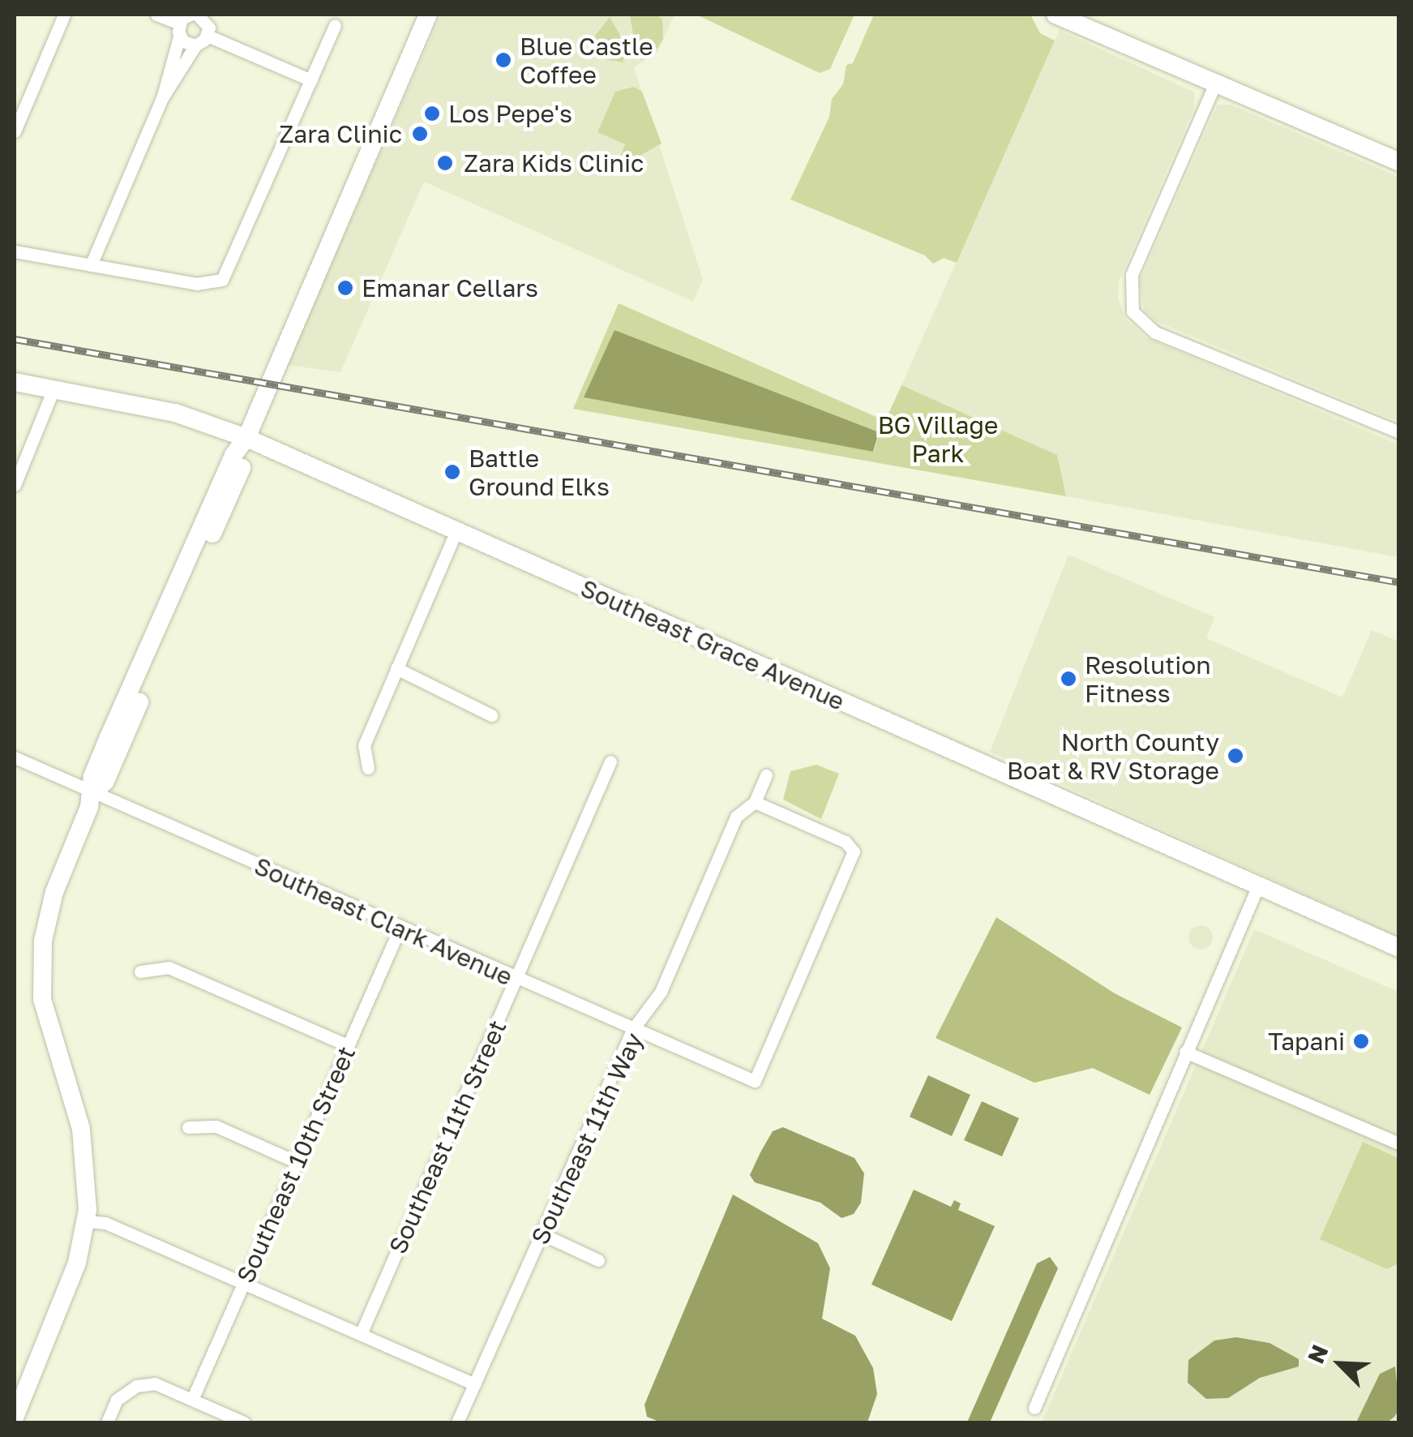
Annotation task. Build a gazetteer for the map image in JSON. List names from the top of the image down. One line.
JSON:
{"streets":{"street":["Southeast Grace Avenue","Southeast Clark Avenue","Southeast 11th Street","Southeast 11th Way","Southeast 10th Street"]},"crossings":[["Southeast Clark Avenue","Southeast 11th Street"],["Southeast Clark Avenue","Southeast 11th Way"],["Southeast Clark Avenue","Southeast 10th Street"]],"parks":["BG Village Park"],"places":["Blue Castle Coffee","Los Pepe's","Zara Clinic","Zara Kids Clinic","Emanar Cellars","Battle Ground Elks","Resolution Fitness","North County Boat & RV Storage","Tapani"],"north":"top left"}
